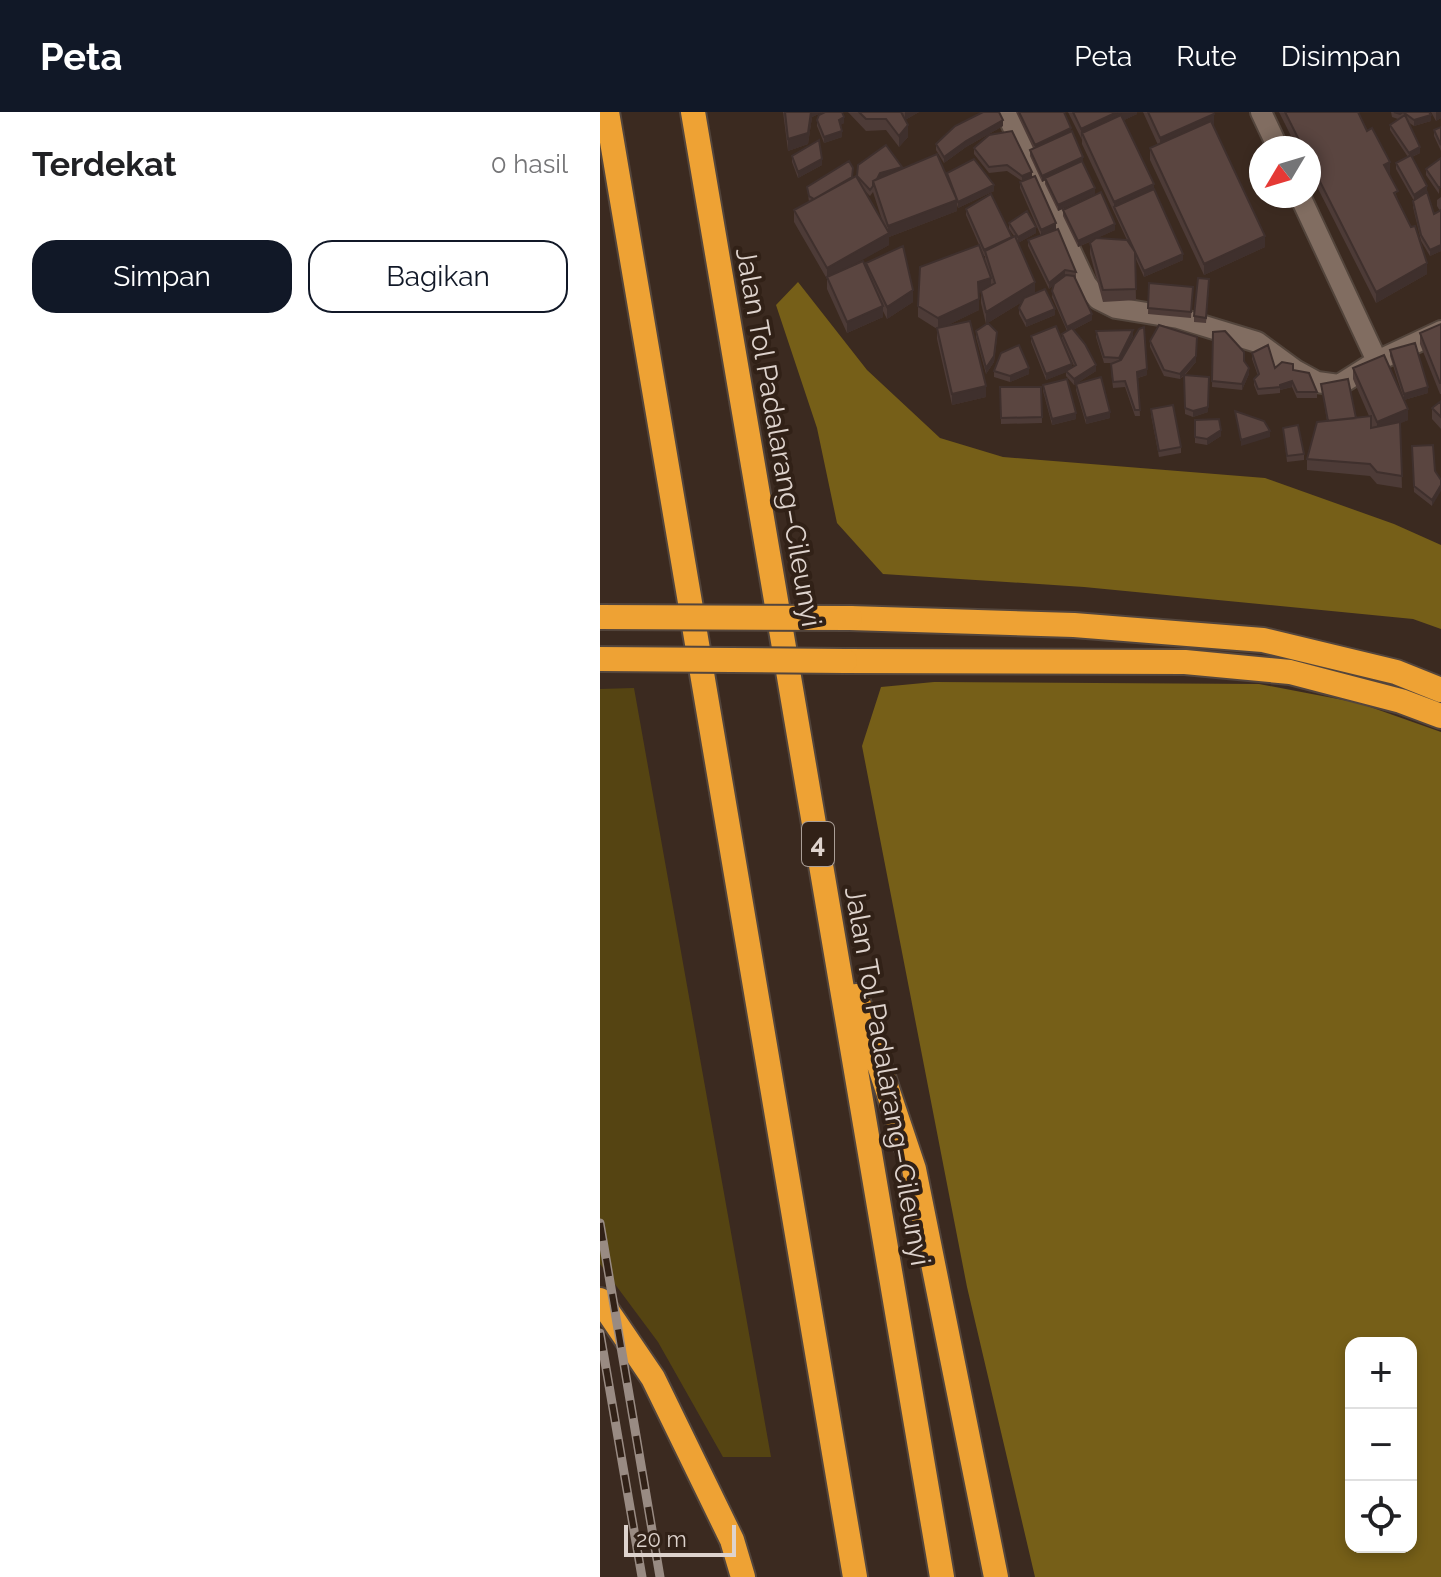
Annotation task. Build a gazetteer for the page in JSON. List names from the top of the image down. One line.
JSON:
{"streets":{"highway":["Jalan Tol Padalarang–Cileunyi","4"]},"scale_bar":"20 m","north":"bottom left","page":{"header":"Peta","nav":["Peta","Rute","Disimpan"],"heading":["Terdekat","0 hasil"],"buttons":["Simpan","Bagikan"],"map_buttons":["+","−"],"scale":"20 m"}}
